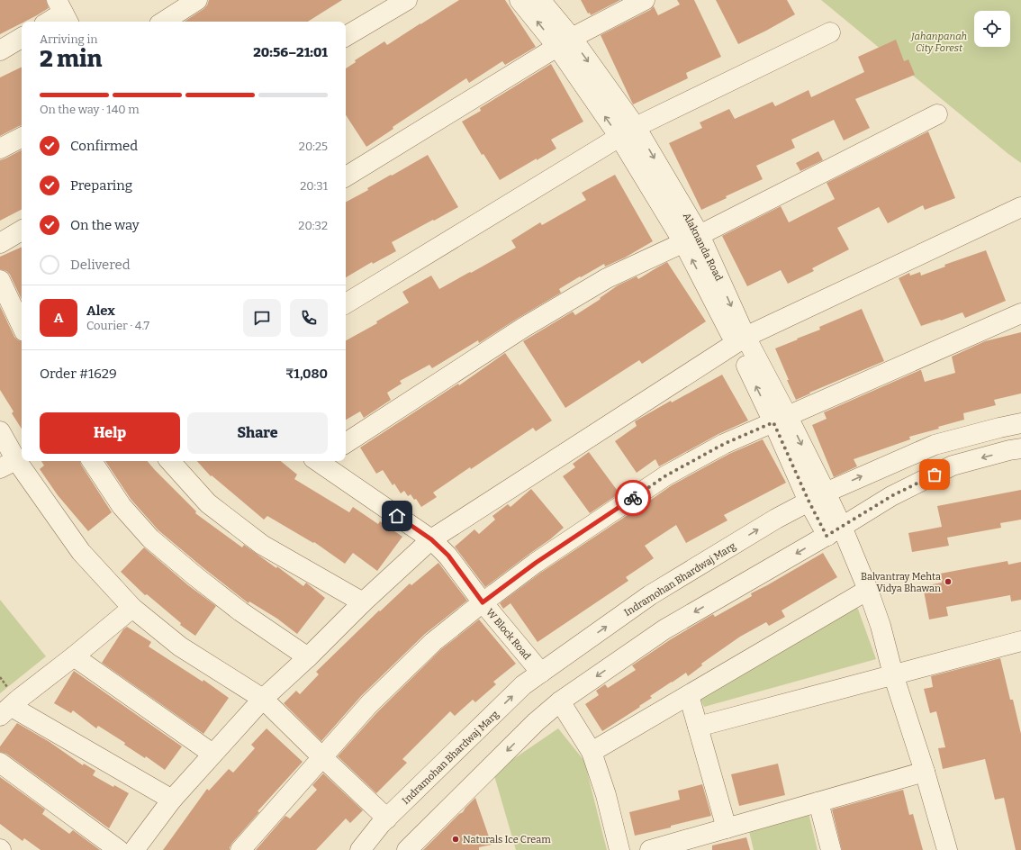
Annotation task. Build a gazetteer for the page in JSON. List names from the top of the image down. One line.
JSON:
{"streets":{"street":["Alaknanda Road","Indramohan Bhardwaj Marg","W Block Road"]},"crossings":[["Alaknanda Road","Indramohan Bhardwaj Marg"],["Indramohan Bhardwaj Marg","W Block Road"]],"parks":["Jahanpanah City Forest"],"places":["Balvantray Mehta Vidya Bhawan","Naturals Ice Cream"],"page":{"heading":["2 min","Arriving in","20:56–21:01"],"panel":["Alex","Courier · 4.7","Order #1629","₹1,080"],"bar":"On the way · 140 m","list":[["Confirmed","20:25"],["Preparing","20:31"],["On the way","20:32"],"Delivered"],"round":"A","buttons":["Help","Share"]}}
